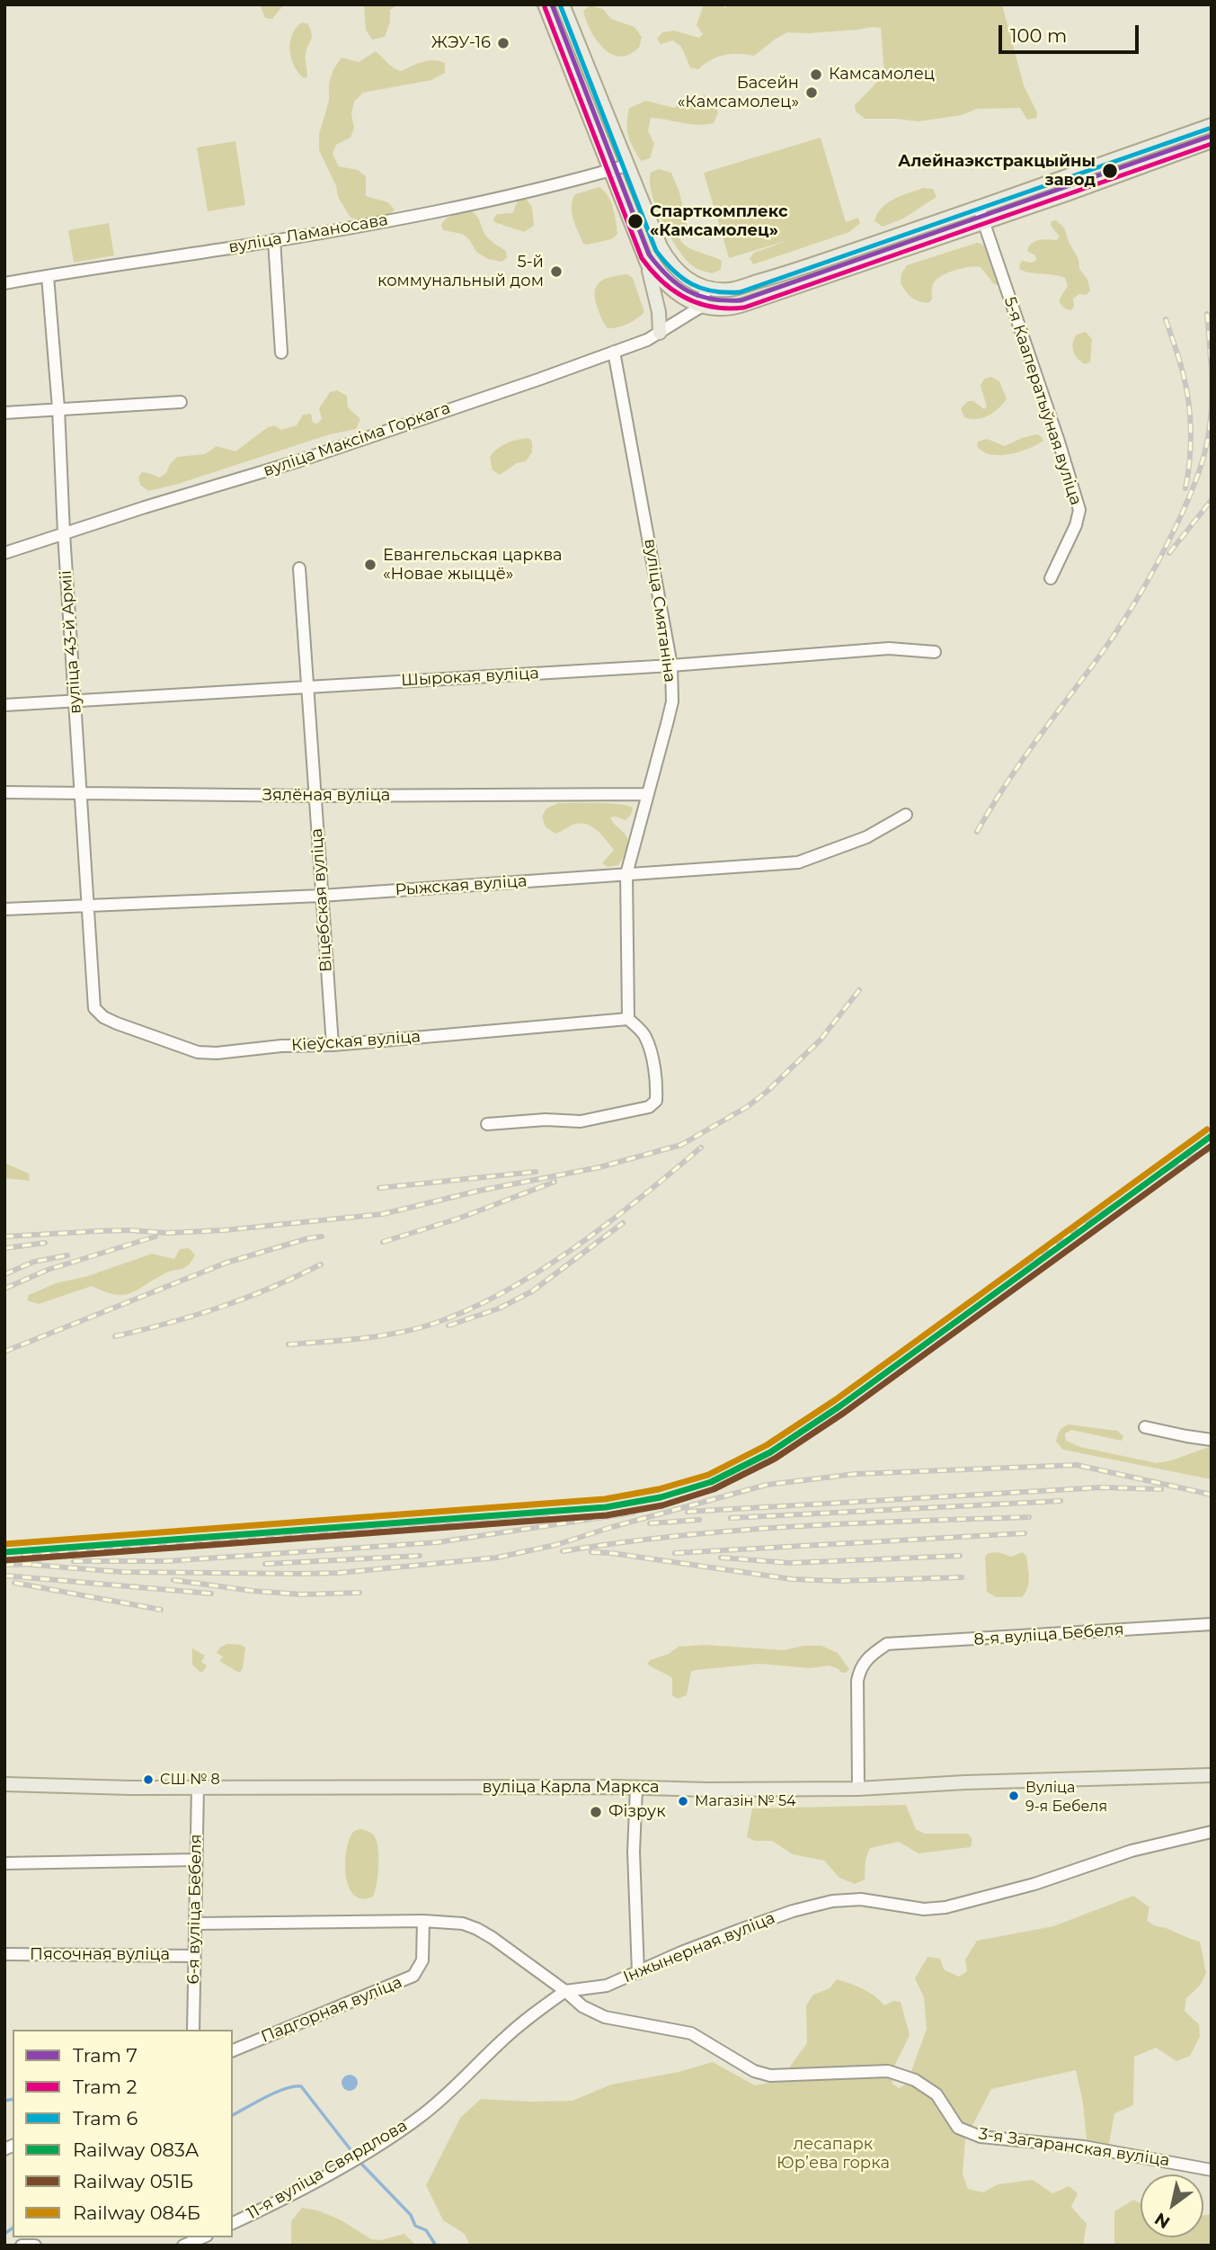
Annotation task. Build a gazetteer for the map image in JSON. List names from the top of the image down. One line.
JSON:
{"streets":{"main road":["вуліца Максіма Горкага","вуліца Карла Маркса"],"street":["вуліца Ламаносава","5-я Кааператыўная вуліца","вуліца Смятаніна","вуліца 43-й Арміі","Шырокая вуліца","Зялёная вуліца","Рыжская вуліца","Віцебская вуліца","Кіеўская вуліца","8-я вуліца Бебеля","6-я вуліца Бебеля","Інжынерная вуліца","Пясочная вуліца","Падгорная вуліца","3-я Загаранская вуліца","11-я вуліца Свярдлова"]},"crossings":[["вуліца Ламаносава","вуліца 43-й Арміі"],["5-я Кааператыўная вуліца","вуліца Максіма Горкага"],["вуліца Максіма Горкага","вуліца Смятаніна"],["вуліца Максіма Горкага","вуліца 43-й Арміі"],["вуліца Смятаніна","Шырокая вуліца"],["вуліца Смятаніна","Зялёная вуліца"],["вуліца Смятаніна","Рыжская вуліца"],["вуліца Смятаніна","Кіеўская вуліца"],["вуліца 43-й Арміі","Шырокая вуліца"],["вуліца 43-й Арміі","Зялёная вуліца"],["вуліца 43-й Арміі","Рыжская вуліца"],["вуліца 43-й Арміі","Кіеўская вуліца"],["Шырокая вуліца","Віцебская вуліца"],["Зялёная вуліца","Віцебская вуліца"],["Рыжская вуліца","Віцебская вуліца"],["Віцебская вуліца","Кіеўская вуліца"],["8-я вуліца Бебеля","вуліца Карла Маркса"],["вуліца Карла Маркса","6-я вуліца Бебеля"],["6-я вуліца Бебеля","Пясочная вуліца"],["Інжынерная вуліца","3-я Загаранская вуліца"],["Інжынерная вуліца","11-я вуліца Свярдлова"],["3-я Загаранская вуліца","11-я вуліца Свярдлова"]],"parks":["лесапарк Юрʼева горка"],"places":["ЖЭУ-16","Камсамолец","Басейн «Камсамолец»","Алейнаэкстракцыйны завод","Спарткомплекс «Камсамолец»","5-й коммунальный дом","Евангельская царква «Новае жыццё»","СШ № 8","Вуліца 9-я Бебеля","Магазін № 54","Фізрук"],"lines":["tram line 7","tram line 6","tram line 2","rail line 084Б","rail line 083А","rail line 051Б"],"legend":["Tram 7","Tram 2","Tram 6","Railway 083А","Railway 051Б","Railway 084Б"],"scale_bar":"100 m","north":"bottom left"}
